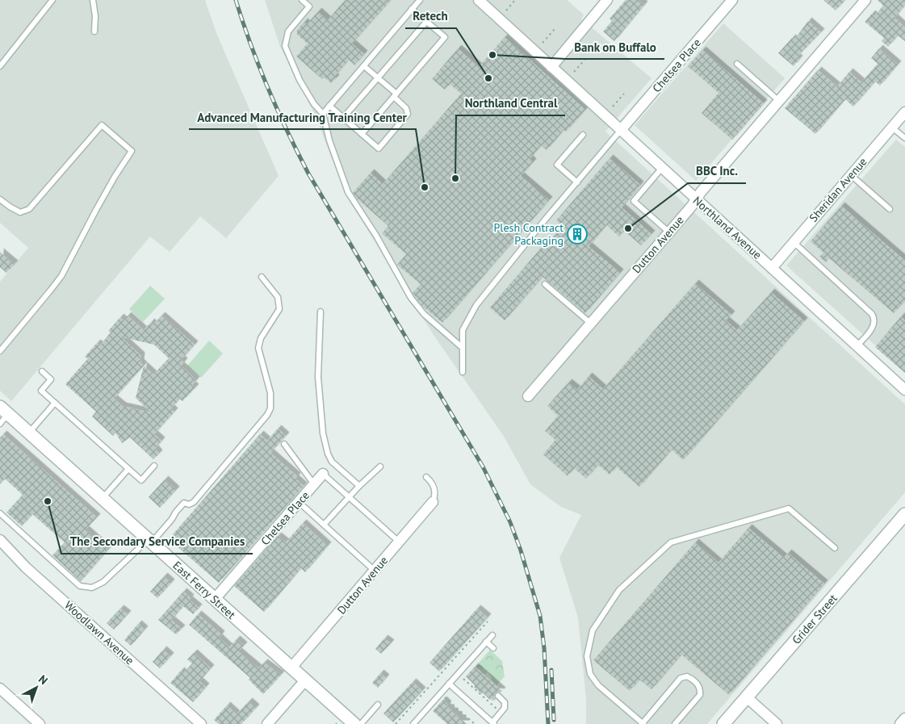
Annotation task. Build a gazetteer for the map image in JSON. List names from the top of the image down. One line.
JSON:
{"streets":{"street":["Chelsea Place","Sheridan Avenue","Northland Avenue","Dutton Avenue","East Ferry Street","Grider Street","Woodlawn Avenue"]},"crossings":[["Chelsea Place","Northland Avenue"],["Chelsea Place","East Ferry Street"],["Sheridan Avenue","Northland Avenue"],["Northland Avenue","Dutton Avenue"],["Dutton Avenue","East Ferry Street"]],"places":{"other":["Bank on Buffalo","Retech","Northland Central","Advanced Manufacturing Training Center","BBC Inc.","The Secondary Service Companies"],"building":["Plesh Contract Packaging"]},"north":"top right"}
